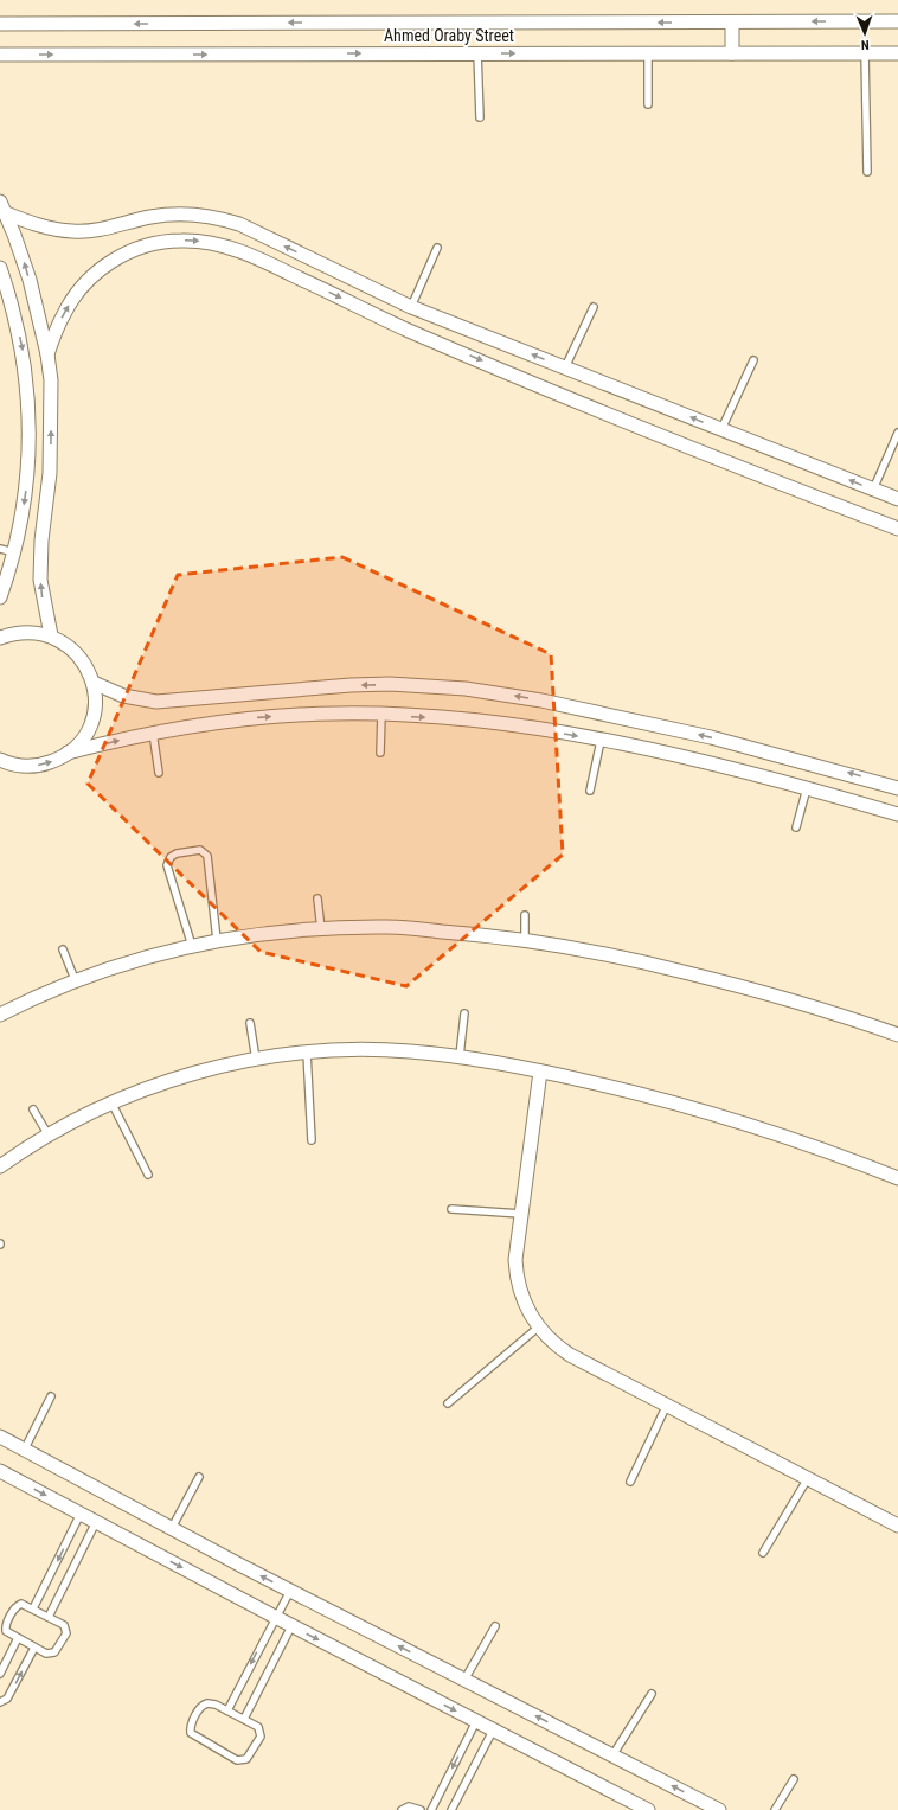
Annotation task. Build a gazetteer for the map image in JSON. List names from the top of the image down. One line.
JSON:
{"streets":{"street":["Ahmed Oraby Street"]},"north":"bottom"}
